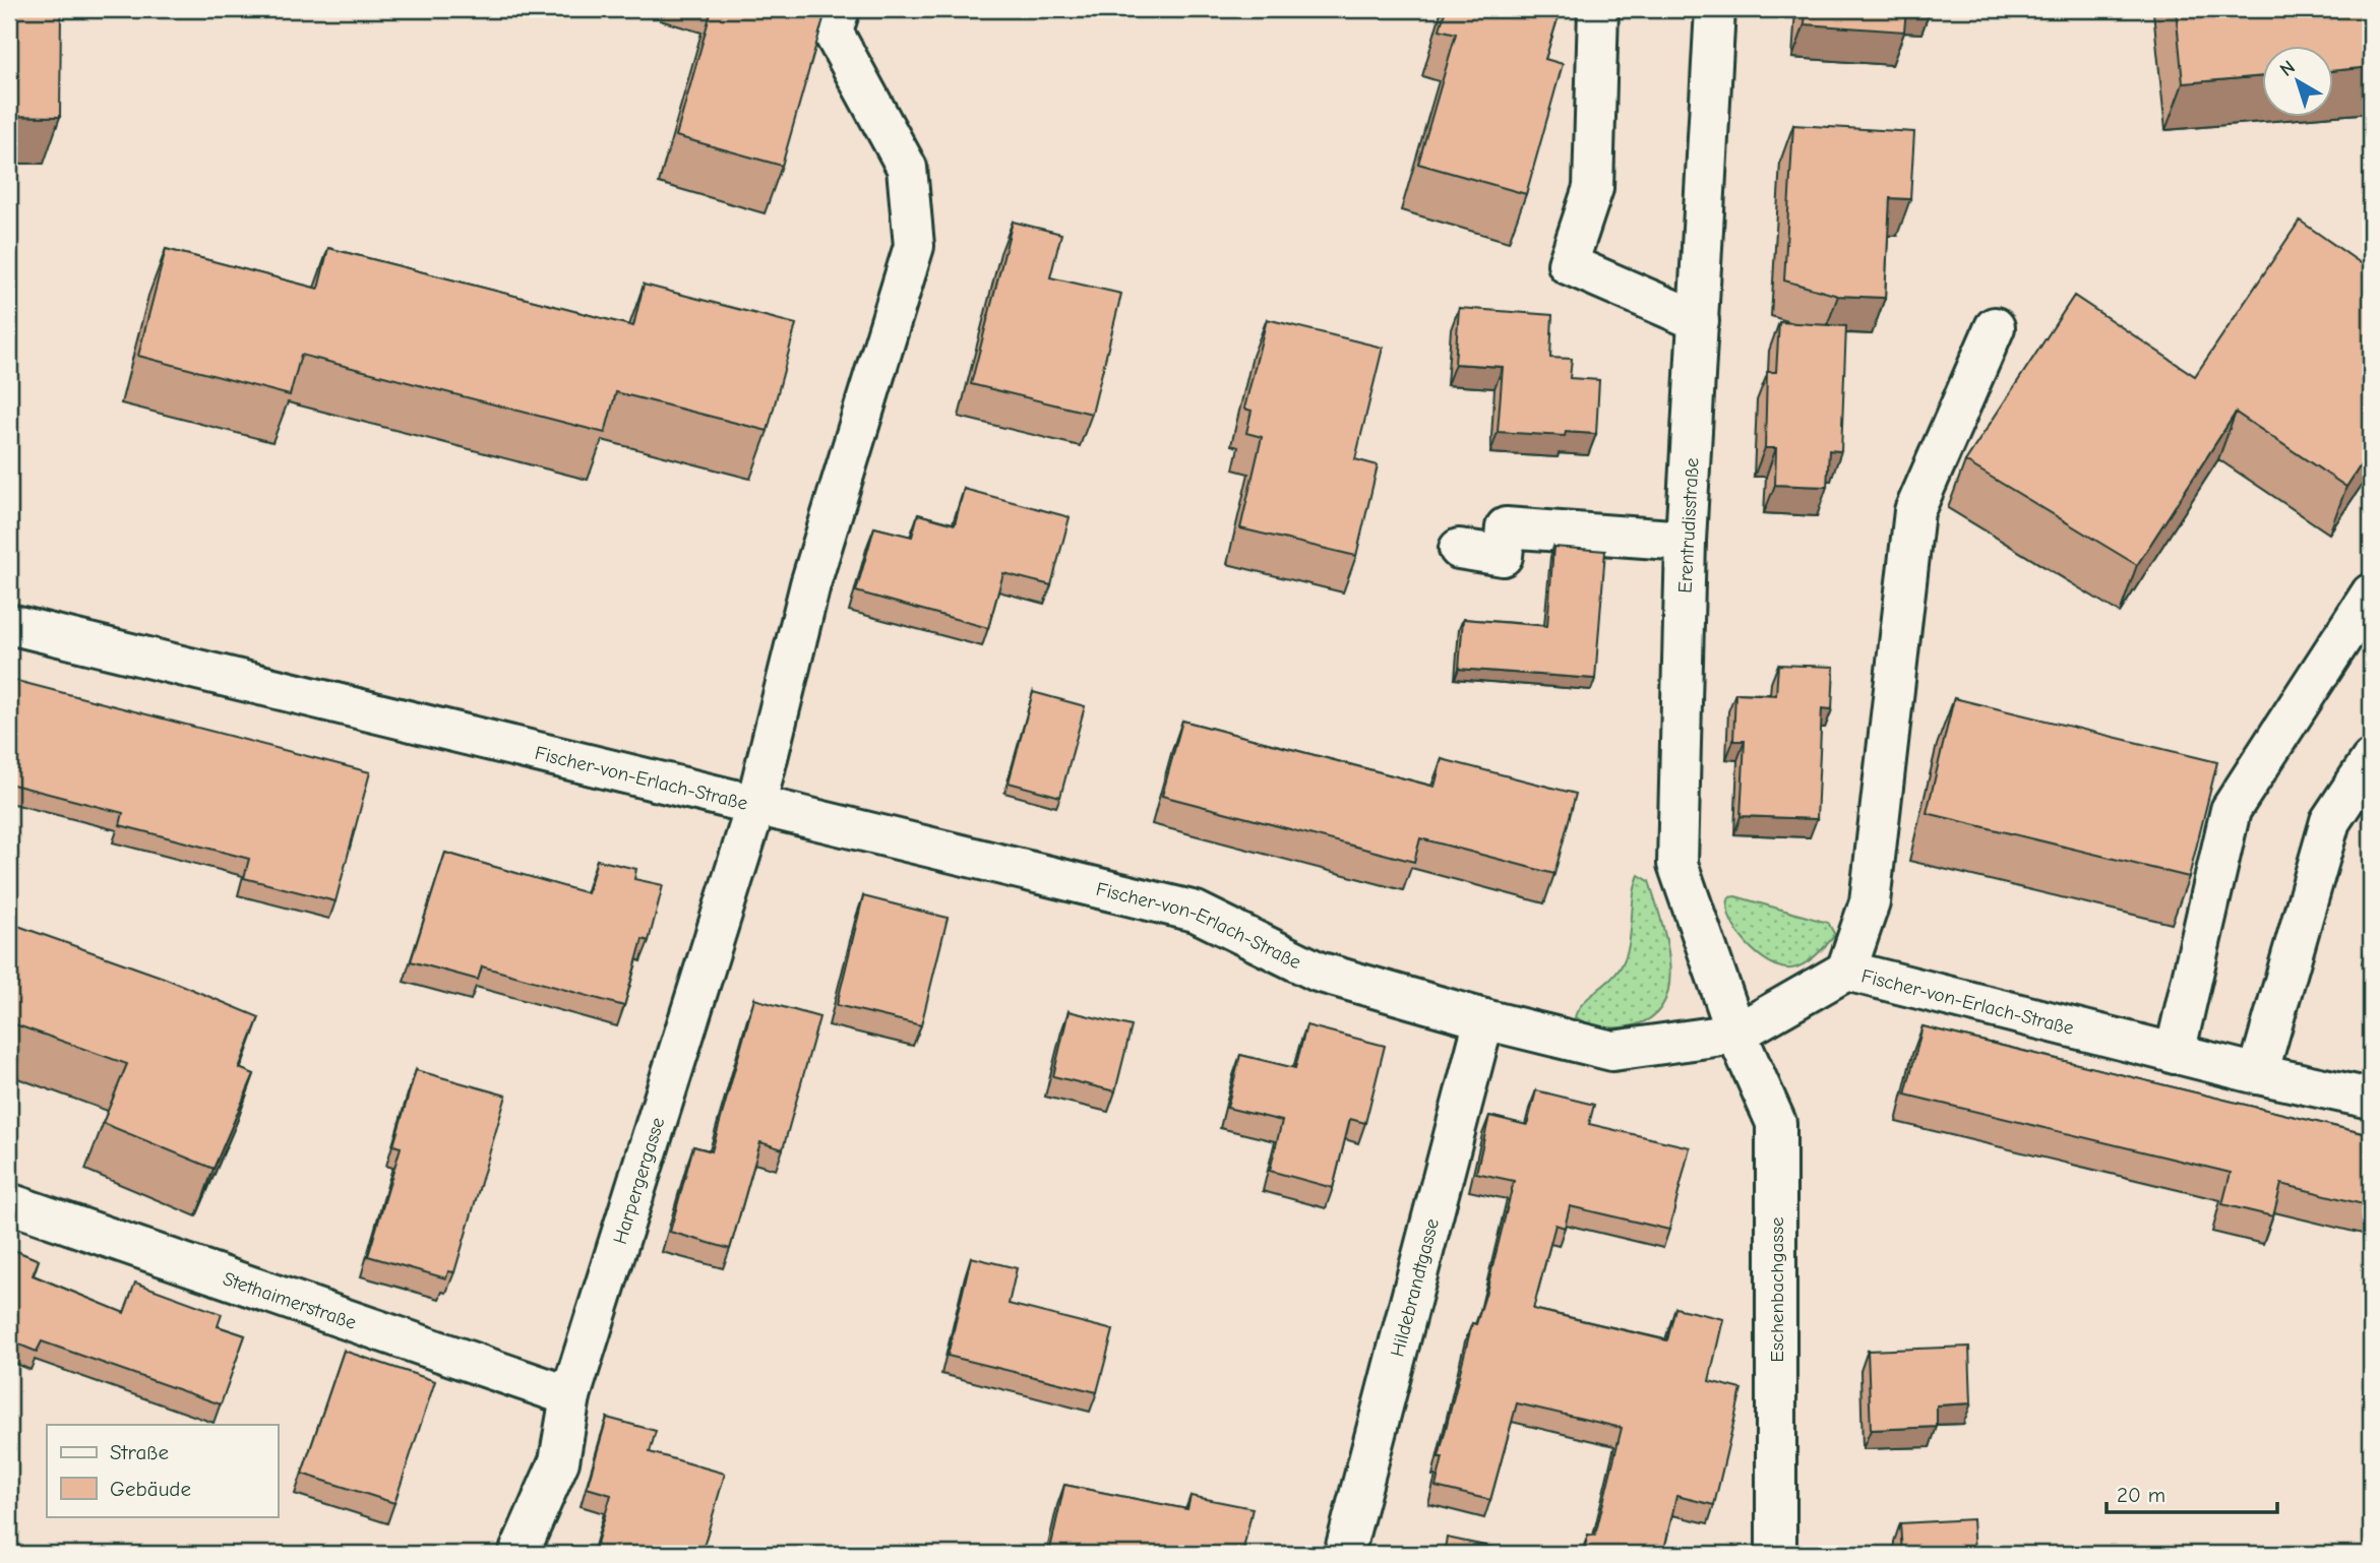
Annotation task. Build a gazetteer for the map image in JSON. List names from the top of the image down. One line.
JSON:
{"streets":{"street":["Erentrudisstraße","Fischer-von-Erlach-Straße","Harpergergasse","Hildebrandtgasse","Eschenbachgasse","Stethaimerstraße"]},"crossings":[["Erentrudisstraße","Fischer-von-Erlach-Straße"],["Erentrudisstraße","Eschenbachgasse"],["Fischer-von-Erlach-Straße","Harpergergasse"],["Fischer-von-Erlach-Straße","Hildebrandtgasse"],["Fischer-von-Erlach-Straße","Eschenbachgasse"],["Harpergergasse","Stethaimerstraße"]],"legend":["Straße","Gebäude"],"scale_bar":"20 m","north":"top left"}
